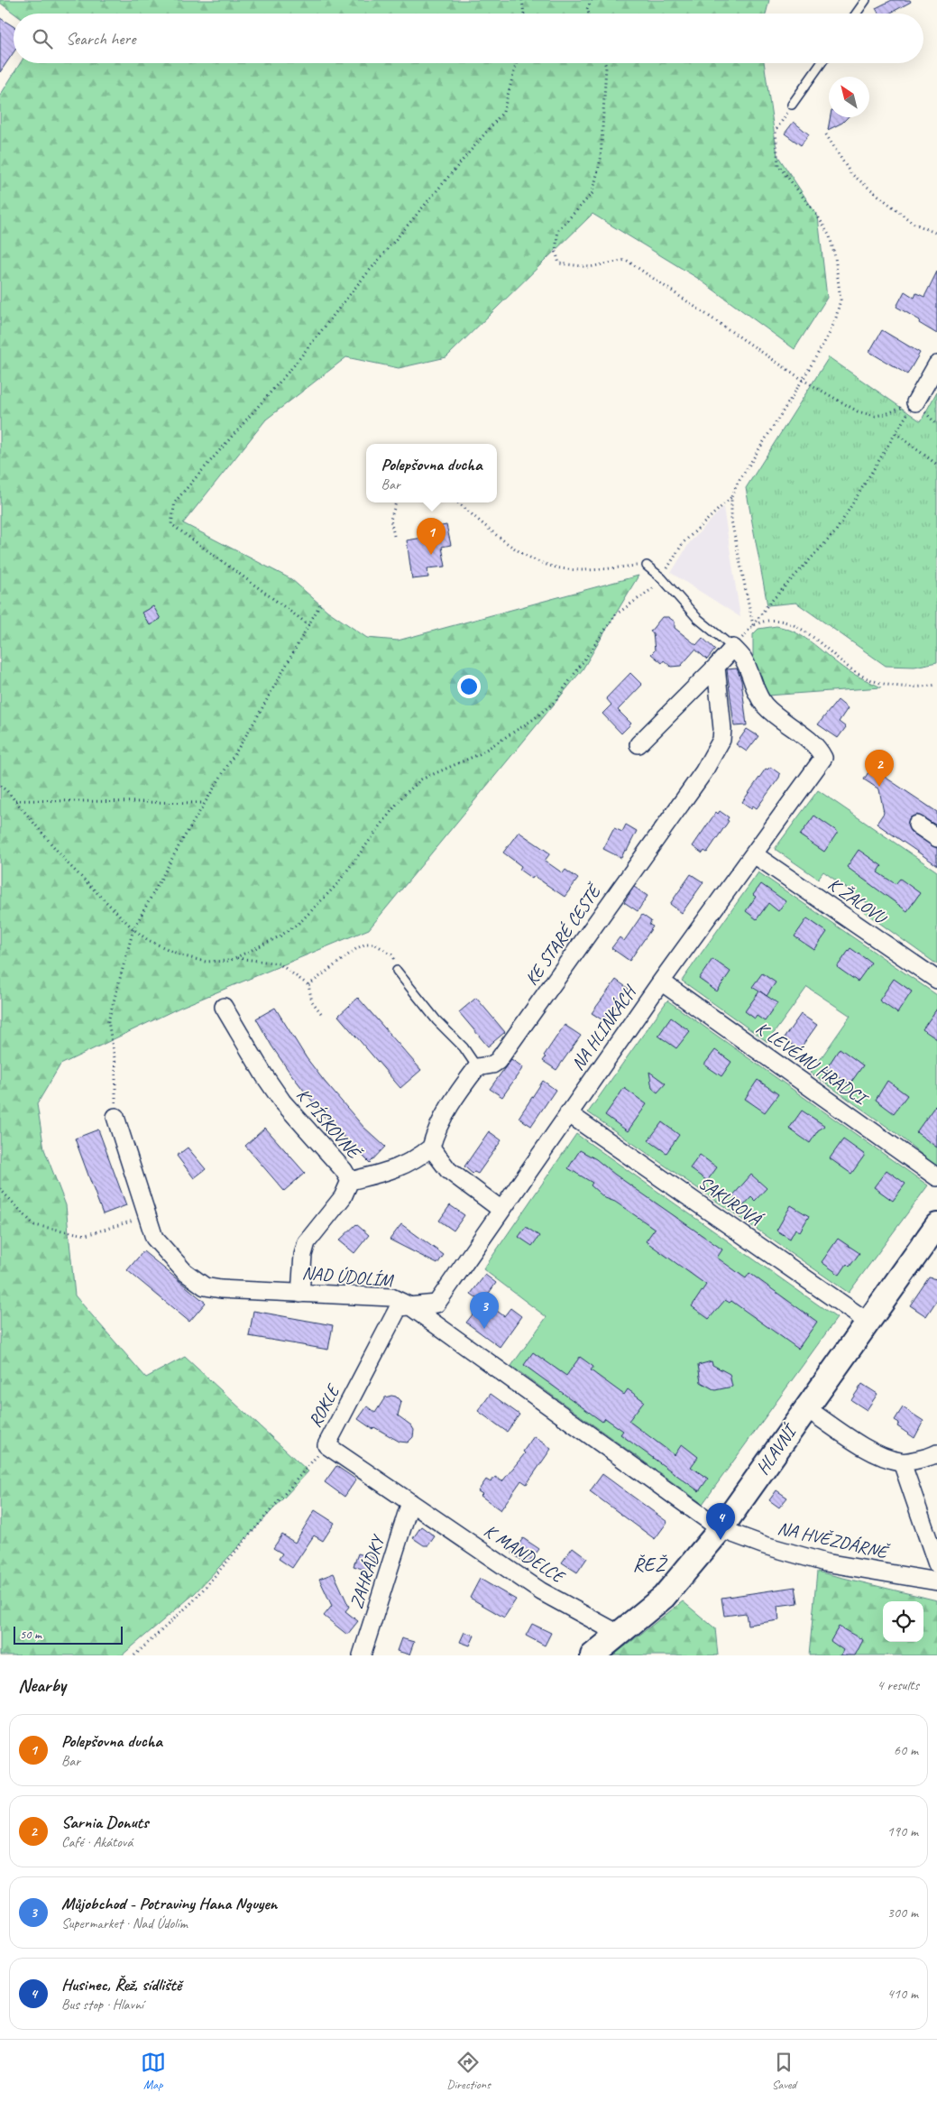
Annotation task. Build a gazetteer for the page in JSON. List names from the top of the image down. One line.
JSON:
{"streets":{"street":["K ŽALOVU","KE STARÉ CESTĚ","NA HLINKÁCH","K LEVÉMU HRADCI","K PÍSKOVNĚ","SAKUROVÁ","NAD ÚDOLÍM","ROKLE","HLAVNÍ","NA HVĚZDÁRNĚ","K MANDELCE","ZAHRÁDKY"]},"crossings":[["K ŽALOVU","NA HLINKÁCH"],["NA HLINKÁCH","K LEVÉMU HRADCI"],["NA HLINKÁCH","SAKUROVÁ"],["NA HLINKÁCH","NAD ÚDOLÍM"],["NA HLINKÁCH","ROKLE"],["K PÍSKOVNĚ","NAD ÚDOLÍM"],["SAKUROVÁ","HLAVNÍ"],["NAD ÚDOLÍM","ROKLE"],["NAD ÚDOLÍM","HLAVNÍ"],["NAD ÚDOLÍM","NA HVĚZDÁRNĚ"],["ROKLE","K MANDELCE"],["ROKLE","ZAHRÁDKY"],["HLAVNÍ","NA HVĚZDÁRNĚ"],["HLAVNÍ","K MANDELCE"],["K MANDELCE","ZAHRÁDKY"]],"districts":["ŘEŽ"],"scale_bar":"50 m","north":"top left","page":{"search":"Search here","popup":["Polepšovna ducha","Bar"],"pins":["1","2","3","4"],"scale":"50 m","heading":["Nearby","4 results"],"list":[{"mark":"1","name":"Polepšovna ducha","note":"Bar","value":"60 m"},{"mark":"2","name":"Sarnia Donuts","note":"Café · Akátová","value":"190 m"},{"mark":"3","name":"Můjobchod - Potraviny Hana Nguyen","note":"Supermarket · Nad Údolím","value":"300 m"},{"mark":"4","name":"Husinec, Řež, sídliště","note":"Bus stop · Hlavní","value":"410 m"}],"nav":["Map","Directions","Saved"]}}
